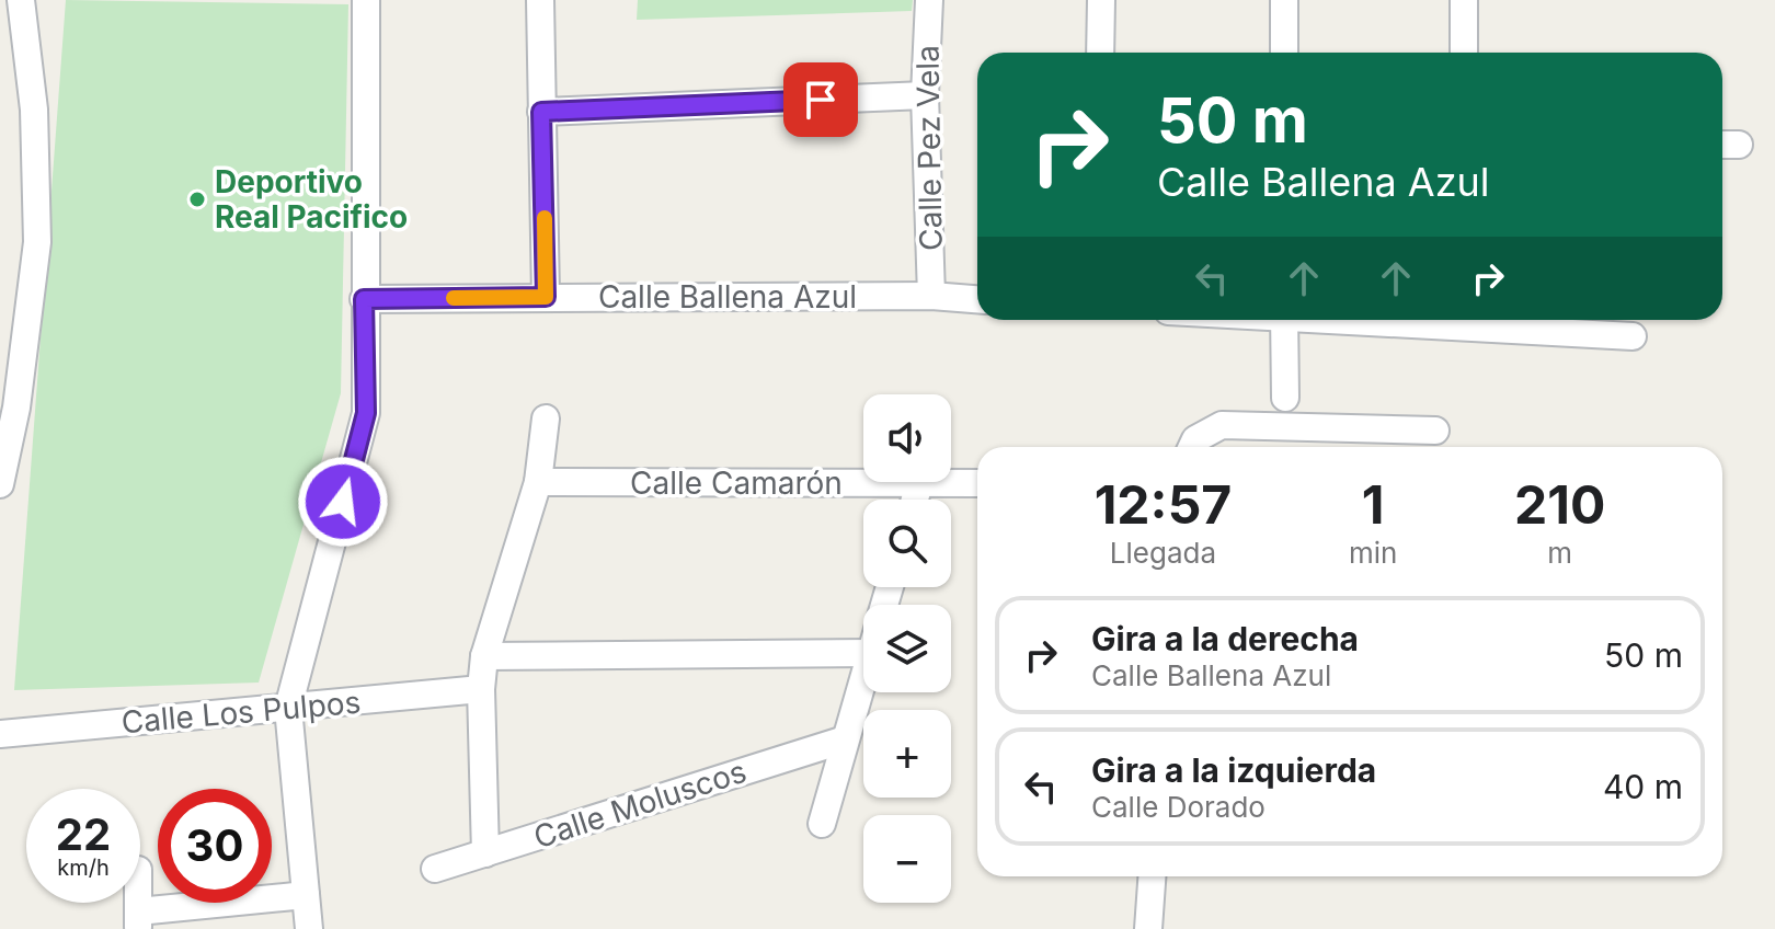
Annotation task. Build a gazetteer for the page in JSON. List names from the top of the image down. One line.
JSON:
{"streets":{"street":["Calle Pez Vela","Calle Ballena Azul","Calle Camarón","Calle Los Pulpos","Calle Moluscos"]},"crossings":[["Calle Pez Vela","Calle Ballena Azul"]],"places":["Deportivo Real Pacifico"],"page":{"turn":["50 m","Calle Ballena Azul"],"map_buttons":["+","−"],"eta":["12:57","Llegada","1","min","210","m"],"list":[{"name":"Gira a la derecha","note":"Calle Ballena Azul","value":"50 m"},{"name":"Gira a la izquierda","note":"Calle Dorado","value":"40 m"}],"speed":"22 km/h","limit":"30"}}
